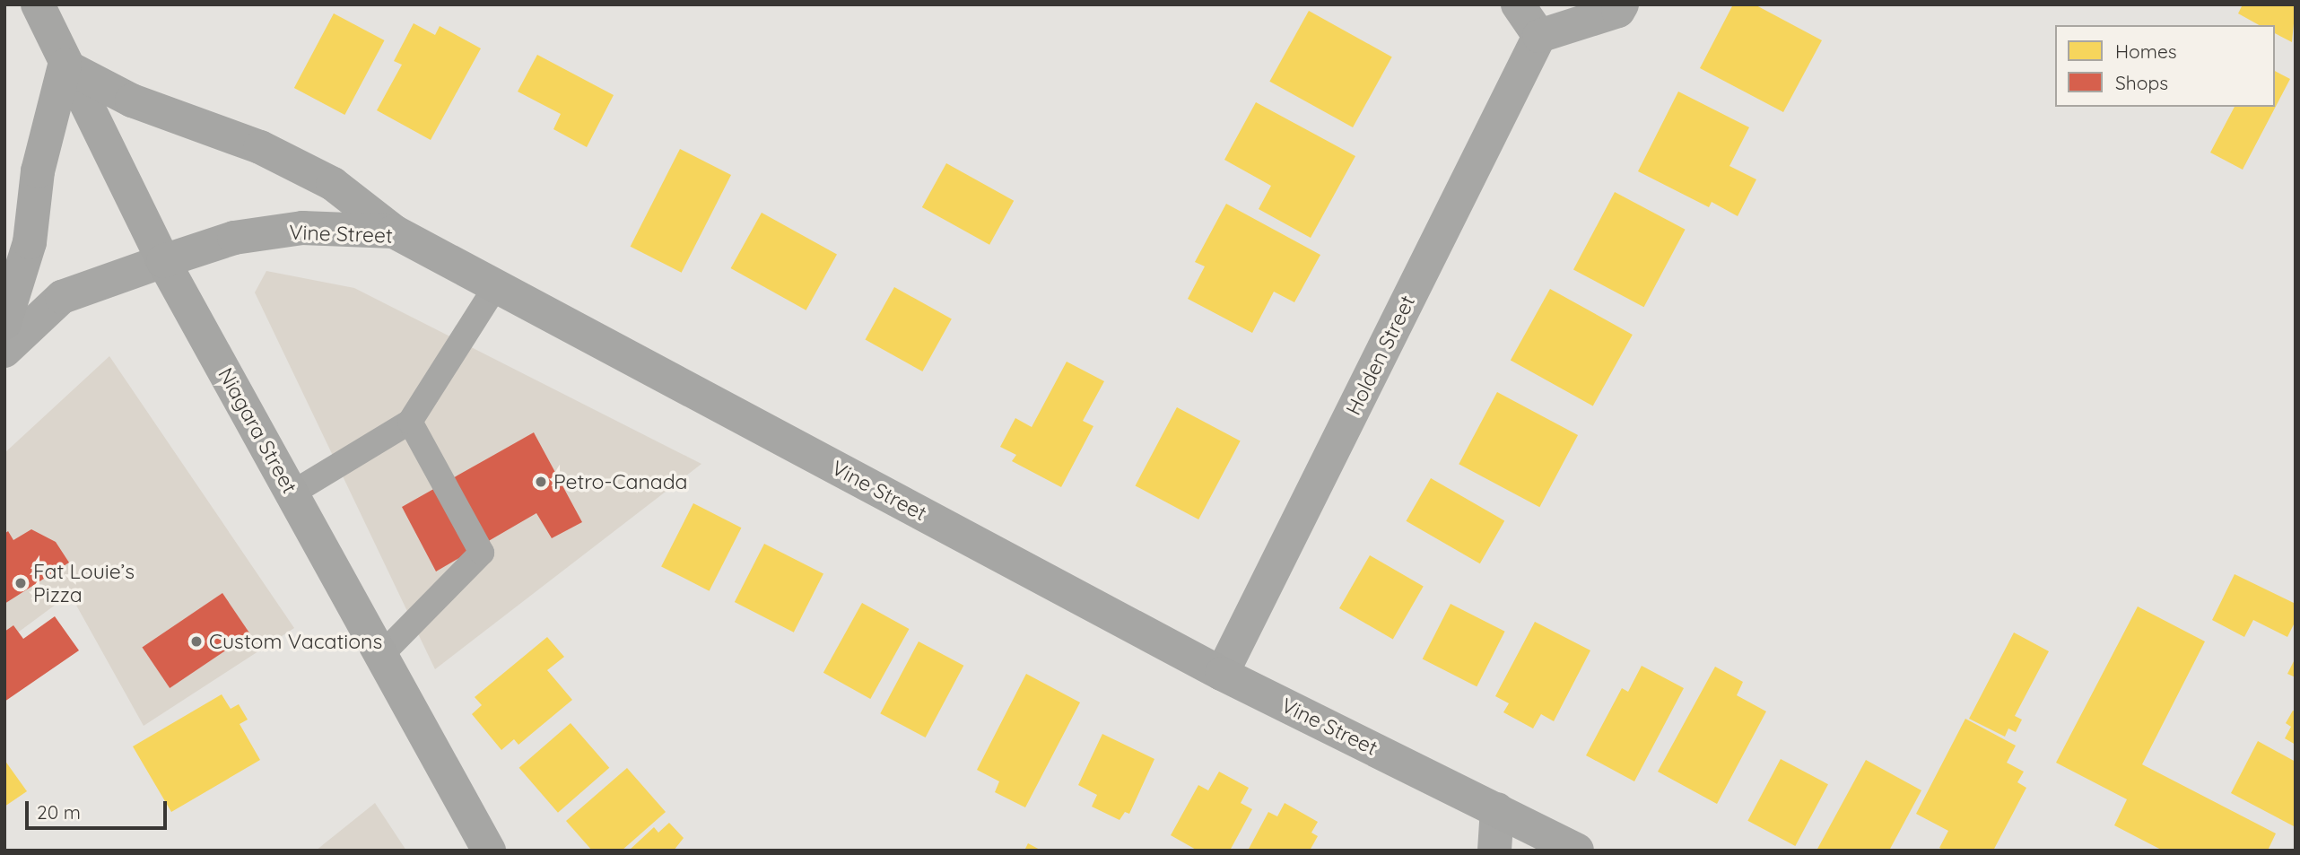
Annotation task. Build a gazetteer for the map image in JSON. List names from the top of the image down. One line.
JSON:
{"streets":{"main road":["Vine Street","Niagara Street"],"street":["Holden Street"]},"crossings":[["Vine Street","Holden Street"],["Vine Street","Niagara Street"]],"places":["Petro-Canada","Fat Louie’s Pizza","Custom Vacations"],"legend":["Homes","Shops"],"scale_bar":"20 m"}
